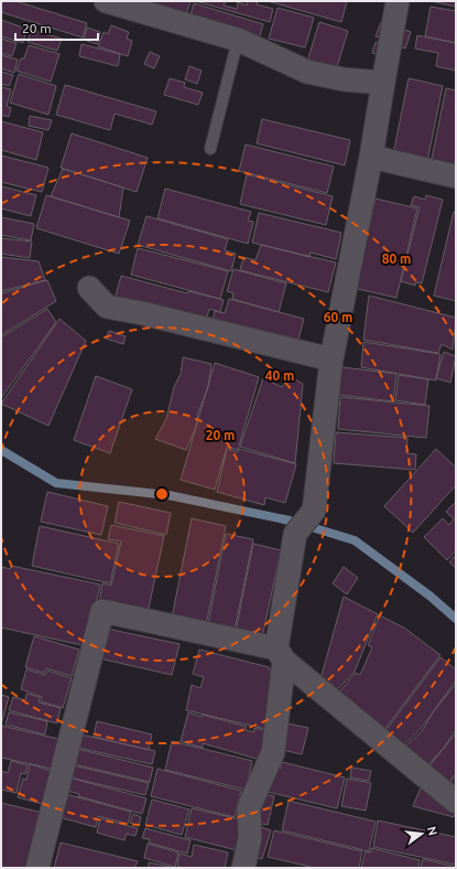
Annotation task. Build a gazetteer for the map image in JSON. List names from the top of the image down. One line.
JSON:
{"scale_bar":"20 m","north":"right","rings":["80 m","60 m","40 m","20 m"]}
